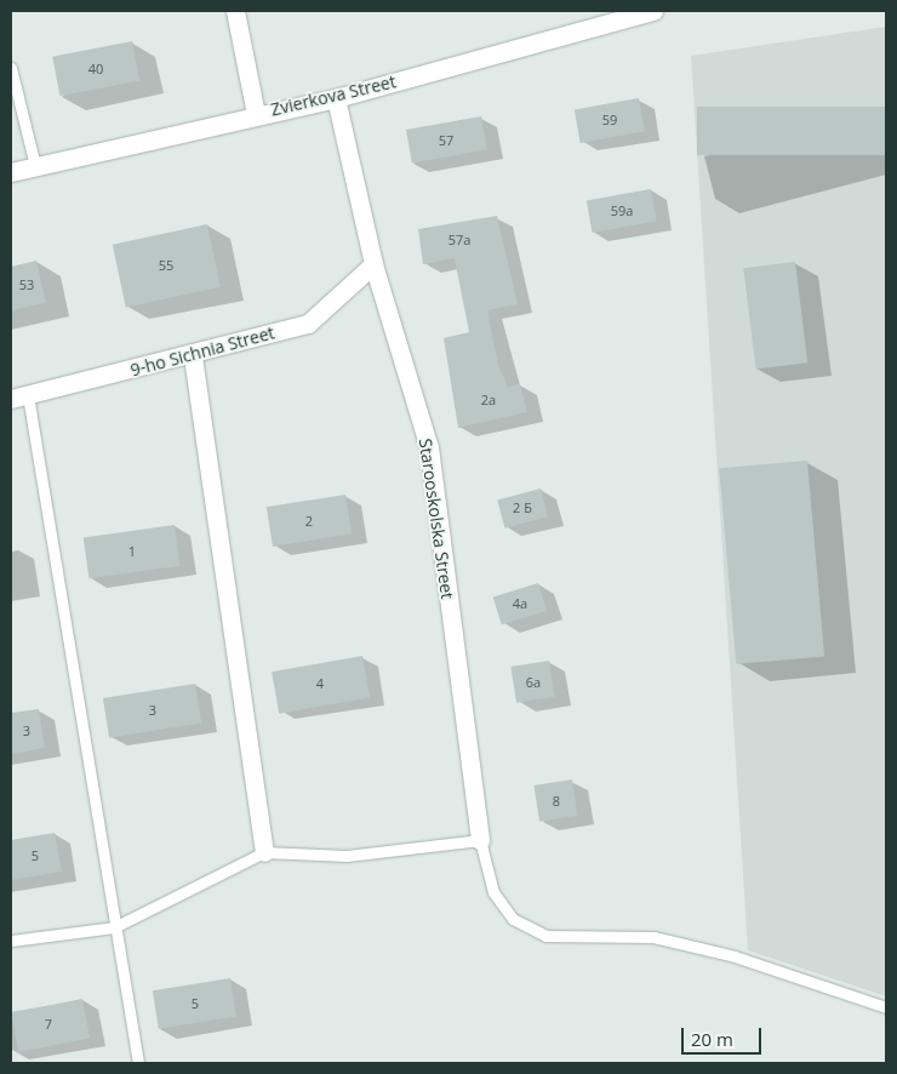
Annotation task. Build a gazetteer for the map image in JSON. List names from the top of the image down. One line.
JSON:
{"streets":{"street":["Zvierkova Street","9-ho Sichnia Street","Starooskolska Street"]},"crossings":[["Zvierkova Street","Starooskolska Street"],["9-ho Sichnia Street","Starooskolska Street"]],"house_numbers":["40","59","57","59а","57а","55","53","2а","2 Б","2","1","4а","6а","4","3","3","8","5","5","7"],"scale_bar":"20 m"}
